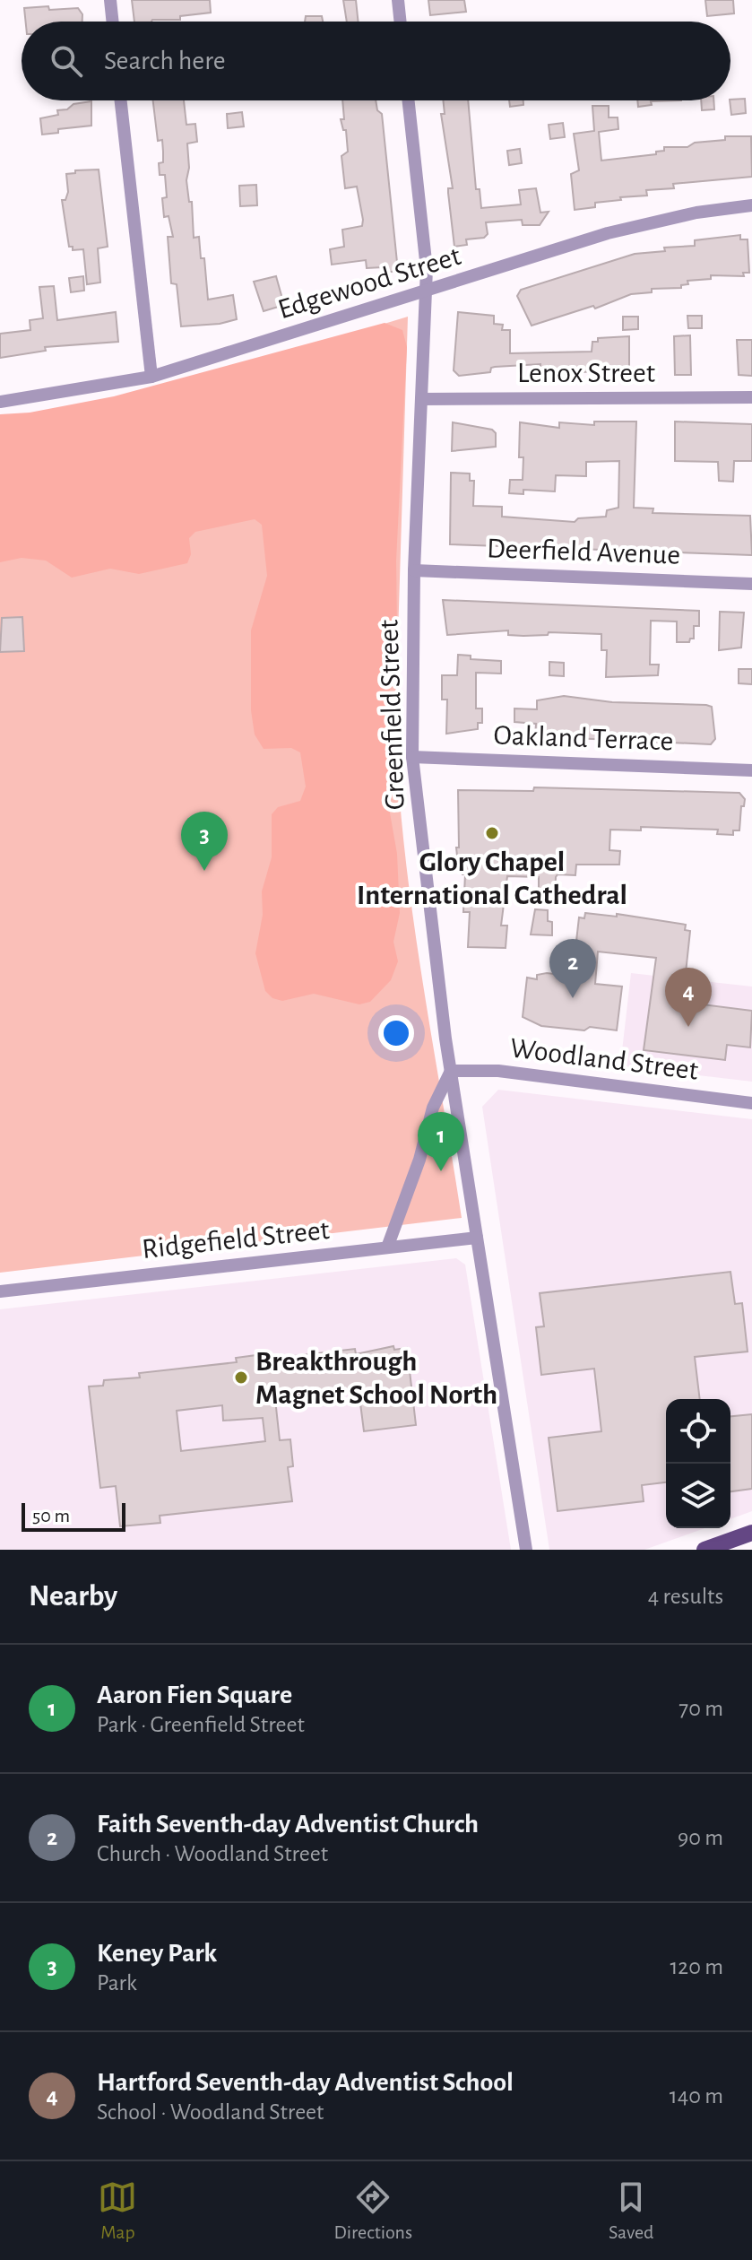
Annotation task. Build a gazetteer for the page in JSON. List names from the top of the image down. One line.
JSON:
{"streets":{"street":["Edgewood Street","Lenox Street","Deerfield Avenue","Greenfield Street","Oakland Terrace","Woodland Street","Ridgefield Street"]},"crossings":[["Edgewood Street","Greenfield Street"],["Lenox Street","Greenfield Street"],["Deerfield Avenue","Greenfield Street"],["Greenfield Street","Oakland Terrace"],["Greenfield Street","Woodland Street"],["Greenfield Street","Ridgefield Street"]],"places":["Glory Chapel International Cathedral","Breakthrough Magnet School North"],"scale_bar":"50 m","page":{"search":"Search here","pins":["3","2","4","1"],"scale":"50 m","heading":["Nearby","4 results"],"list":[{"mark":"1","name":"Aaron Fien Square","note":"Park · Greenfield Street","value":"70 m"},{"mark":"2","name":"Faith Seventh-day Adventist Church","note":"Church · Woodland Street","value":"90 m"},{"mark":"3","name":"Keney Park","note":"Park","value":"120 m"},{"mark":"4","name":"Hartford Seventh-day Adventist School","note":"School · Woodland Street","value":"140 m"}],"nav":["Map","Directions","Saved"]}}
